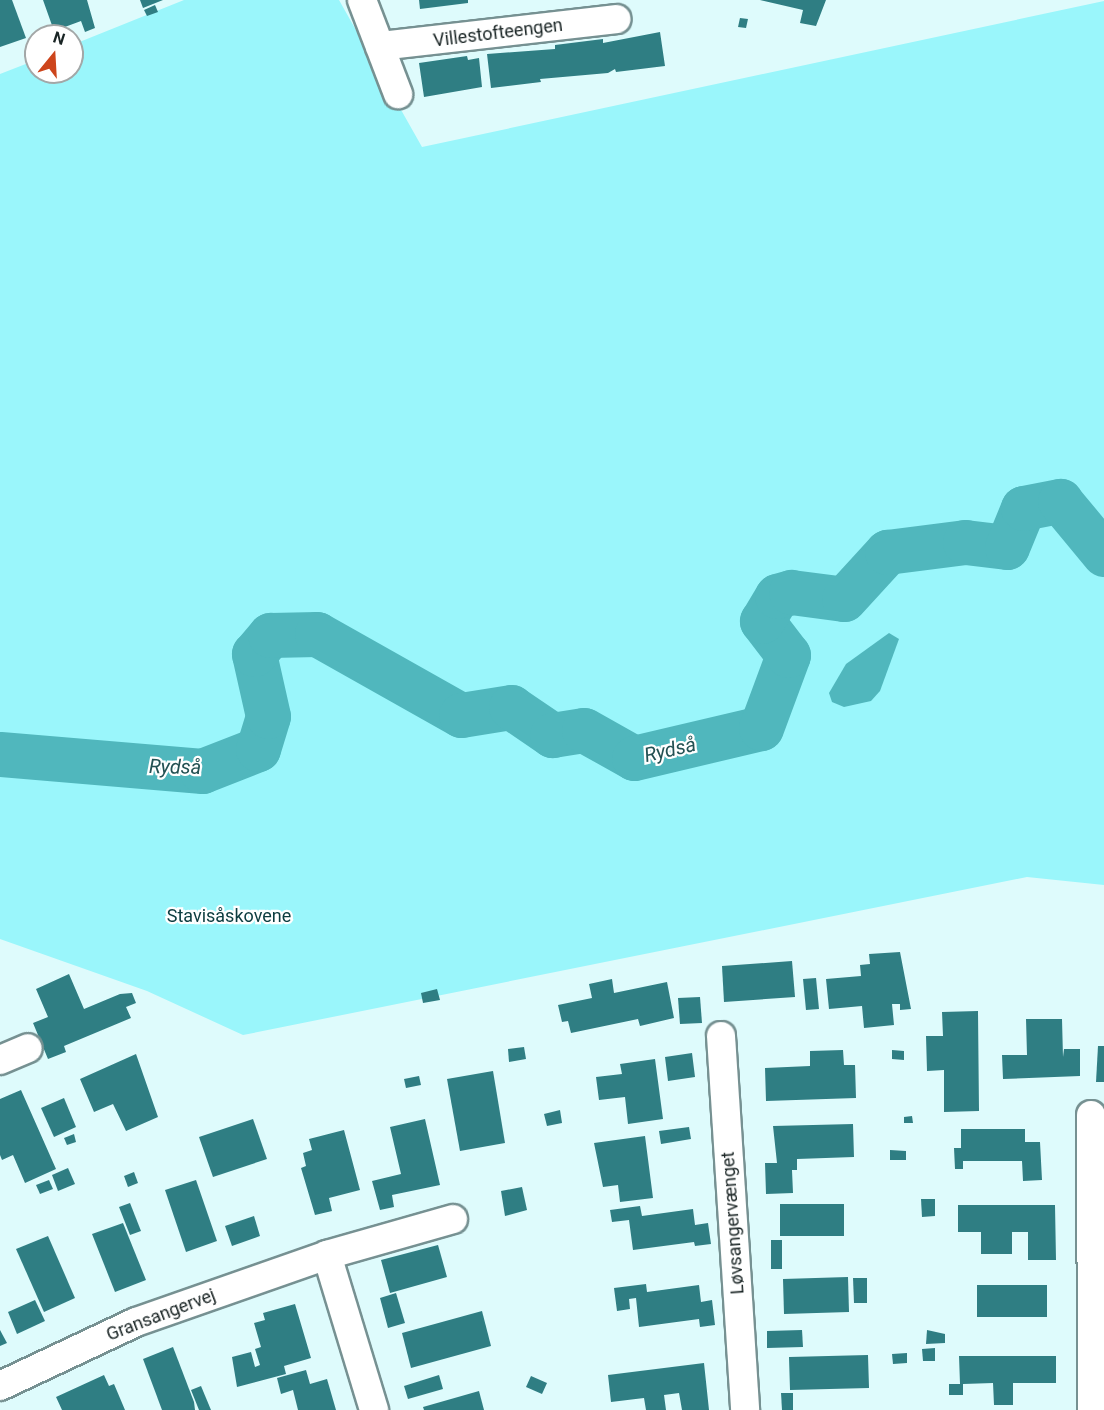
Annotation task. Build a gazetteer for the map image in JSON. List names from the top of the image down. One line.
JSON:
{"streets":{"street":["Villestofteengen","Løvsangervænget","Gransangervej"]},"water":["Rydså"],"parks":["Stavisåskovene"],"north":"top"}
